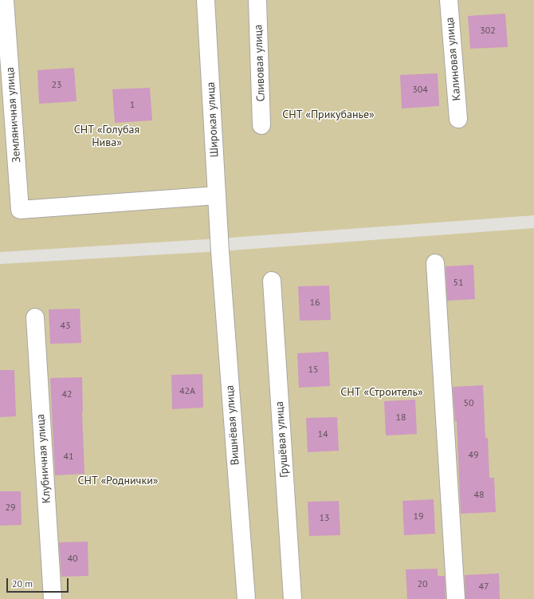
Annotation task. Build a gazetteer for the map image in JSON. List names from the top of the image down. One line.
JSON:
{"streets":{"street":["Калиновая улица","Сливовая улица","Земляничная улица","Широкая улица","Вишнёвая улица","Грушёвая улица","Клубничная улица"]},"crossings":[["Земляничная улица","Широкая улица"],["Широкая улица","Вишнёвая улица"]],"parks":["СНТ «Прикубанье»","СНТ «Голубая Нива»","СНТ «Строитель»","СНТ «Роднички»"],"house_numbers":["302","23","304","1","51","16","43","15","42А","42","50","18","14","49","41","48","29","19","13","40","20","47"],"scale_bar":"20 m"}
